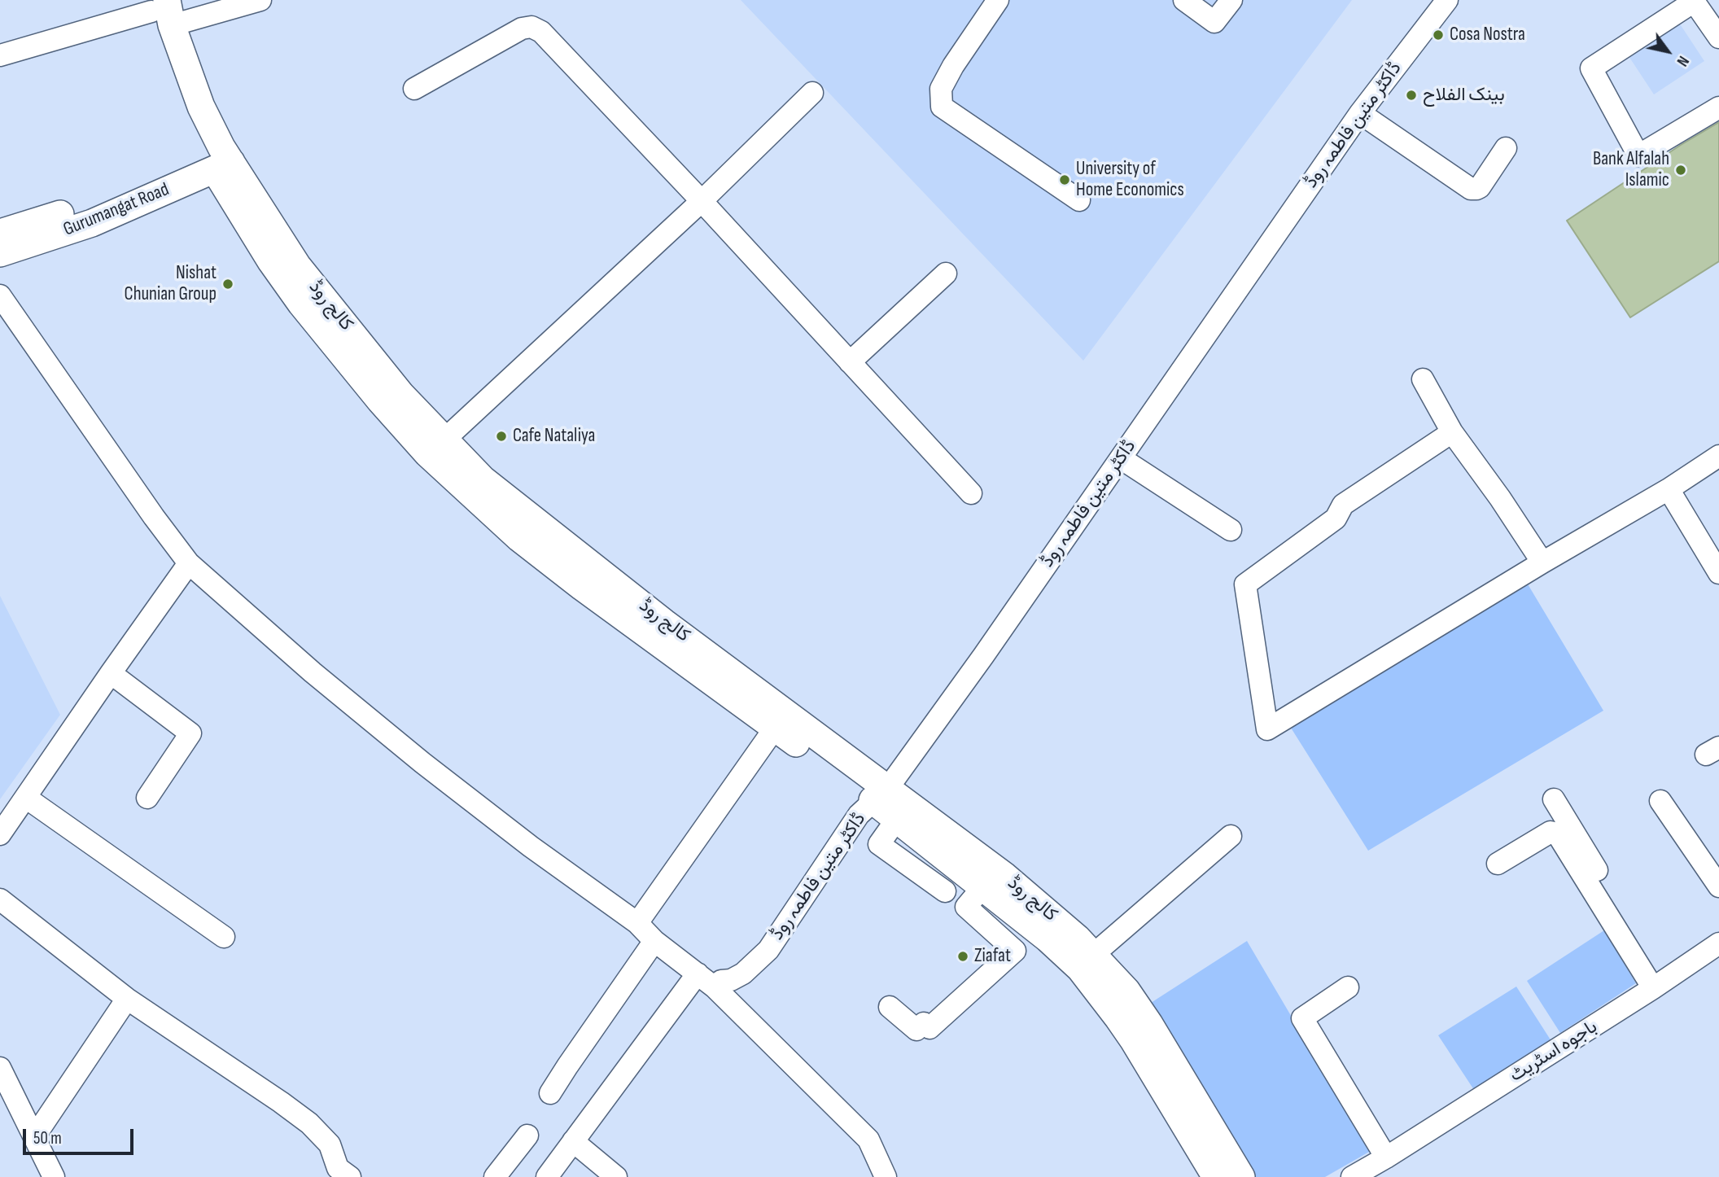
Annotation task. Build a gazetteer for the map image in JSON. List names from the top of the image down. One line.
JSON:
{"streets":{"main road":["Gurumangat Road","کالج روڈ"],"street":["ڈاکٹر متین فاطمہ روڈ","باجوہ اسٹریٹ"]},"crossings":[["ڈاکٹر متین فاطمہ روڈ","کالج روڈ"],["Gurumangat Road","کالج روڈ"]],"places":["Cosa Nostra","بینک الفلاح","Bank Alfalah Islamic","University of Home Economics","Nishat Chunian Group","Cafe Nataliya","Ziafat"],"scale_bar":"50 m","north":"bottom right"}
